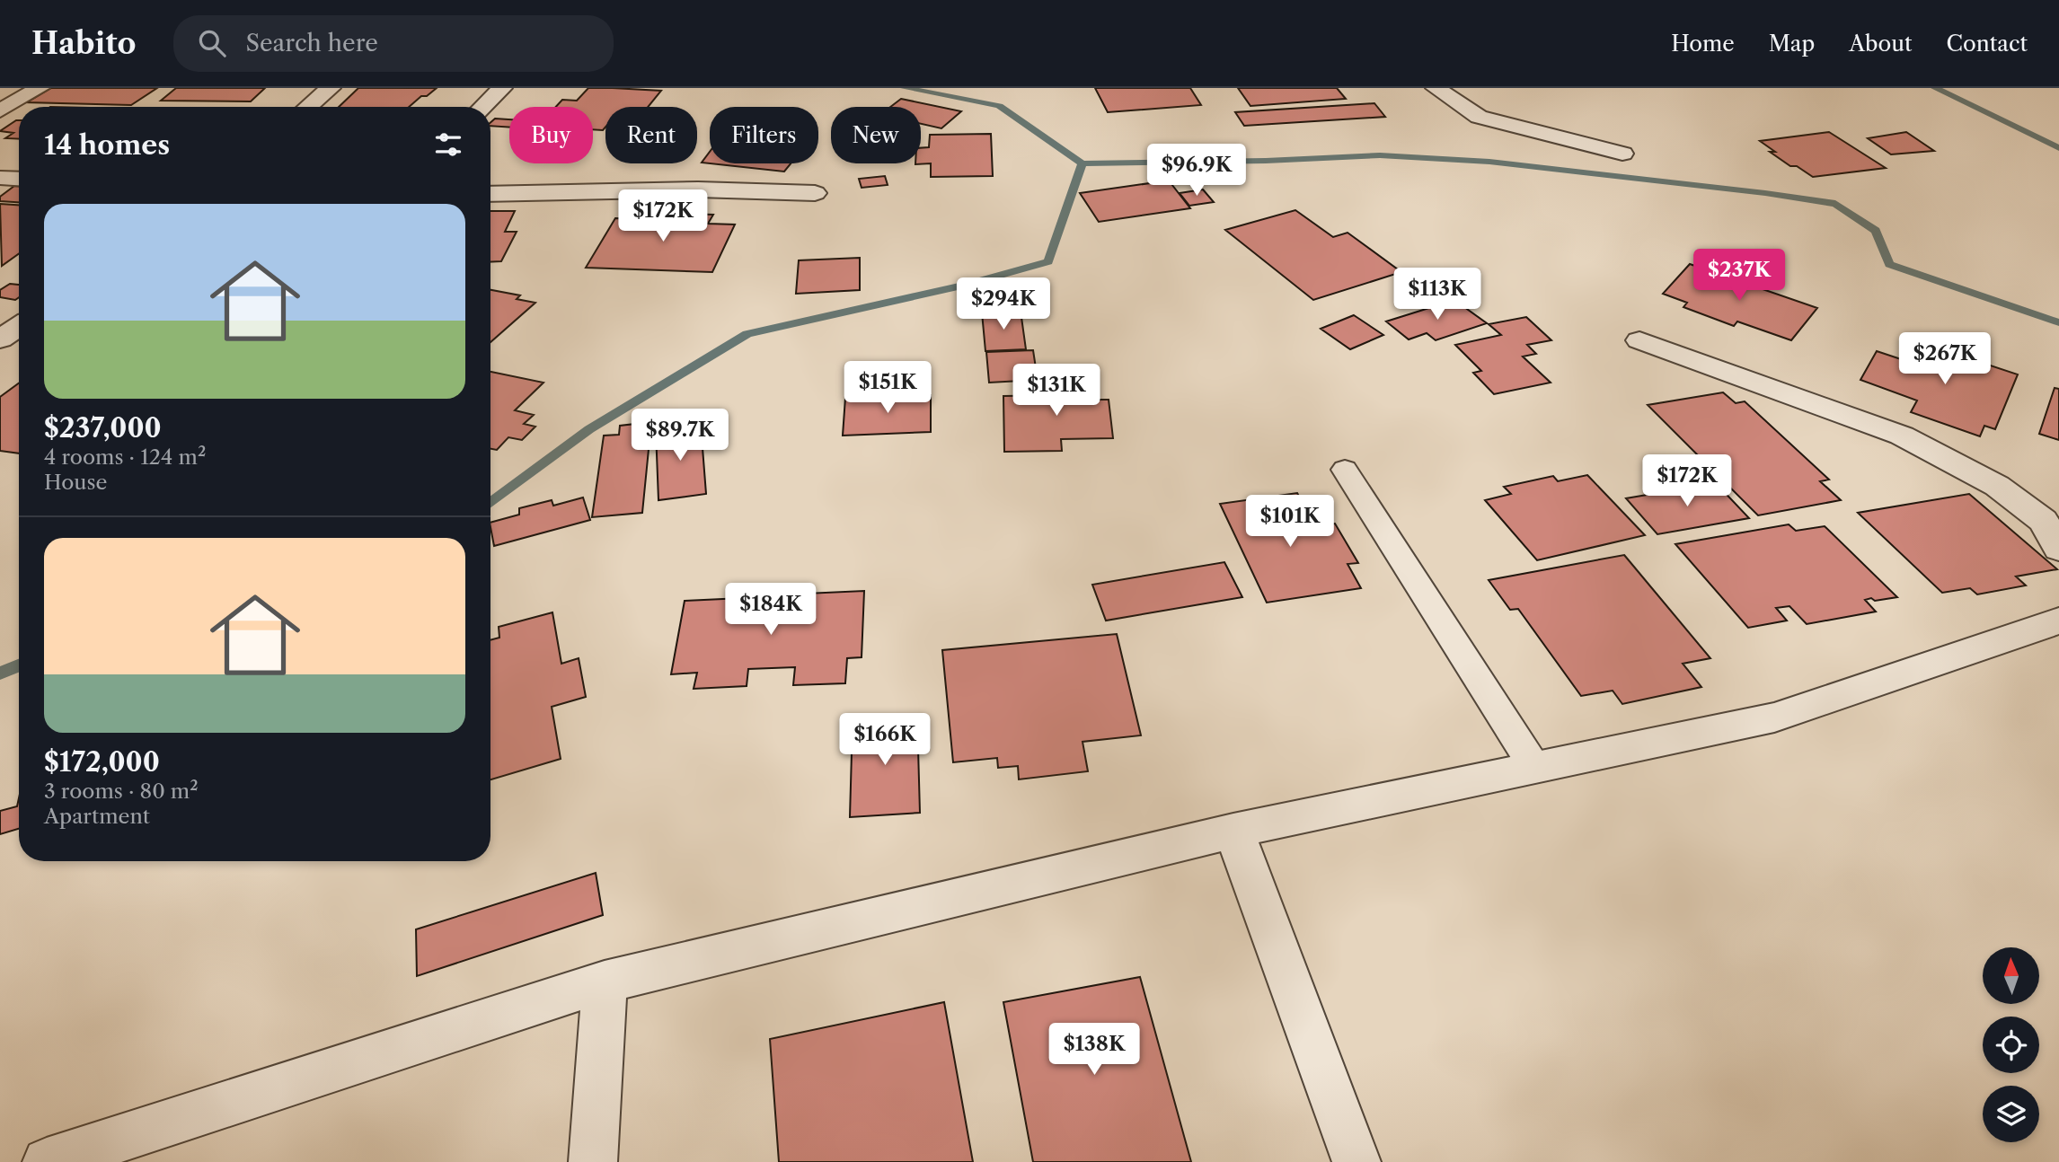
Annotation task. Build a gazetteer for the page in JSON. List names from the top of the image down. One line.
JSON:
{"north":"top","page":{"header":"Habito","search":"Search here","nav":["Home","Map","About","Contact"],"chip":["Buy","Rent","Filters","New"],"heading":"14 homes","price":["$96.9K","$172K","$237K","$113K","$294K","$267K","$151K","$131K","$89.7K","$172K","$101K","$184K","$166K","$138K"],"list":[{"name":"$237,000","note":"4 rooms · 124 m² · House"},{"name":"$172,000","note":"3 rooms · 80 m² · Apartment"}]}}
